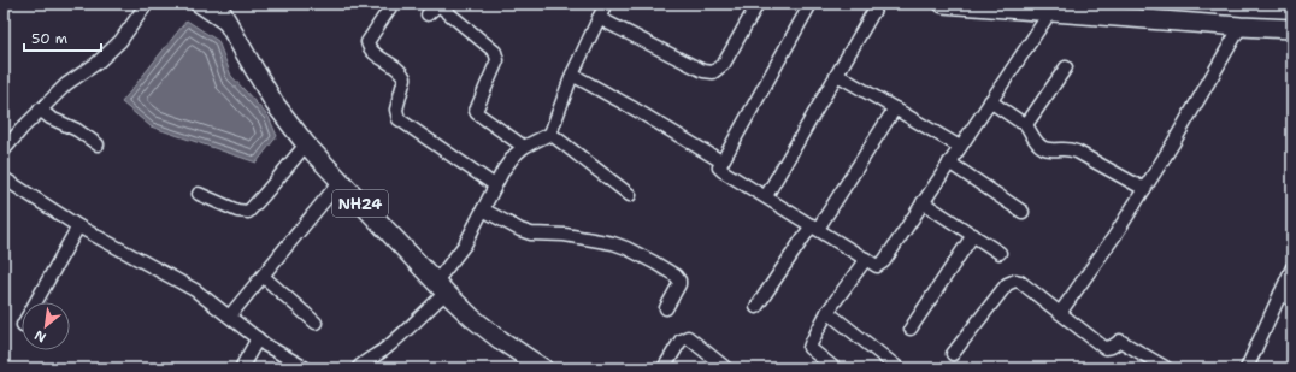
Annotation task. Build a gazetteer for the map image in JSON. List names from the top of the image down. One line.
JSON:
{"streets":{"highway":["NH24"]},"scale_bar":"50 m","north":"bottom left"}
